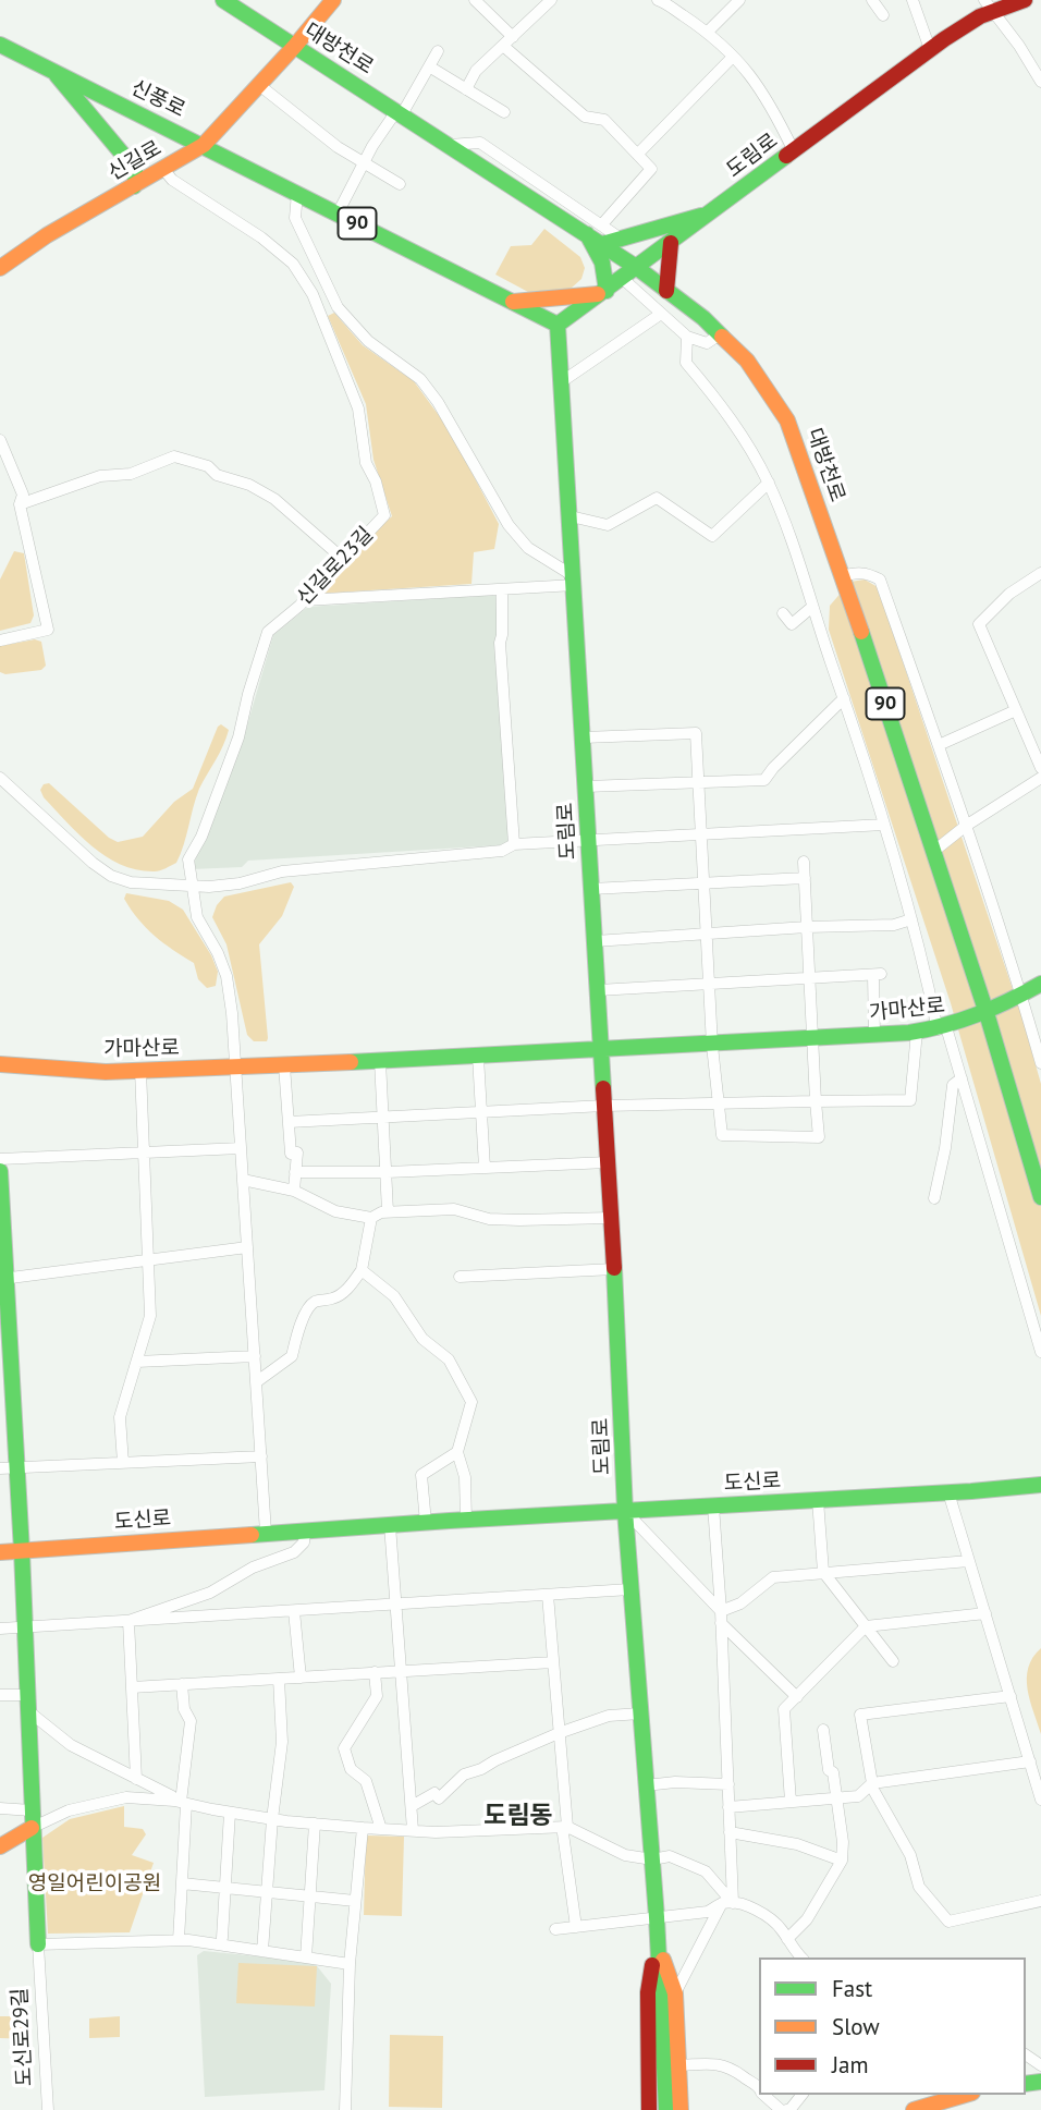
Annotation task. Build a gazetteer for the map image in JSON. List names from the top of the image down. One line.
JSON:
{"streets":{"main road":["대방천로","신풍로","도림로","신길로","90","가마산로","도신로","도신로29길"],"street":["신길로23길"]},"crossings":[["대방천로","도림로"],["대방천로","신길로"],["대방천로","가마산로"],["신풍로","도림로"],["신풍로","신길로"],["도림로","가마산로"],["도림로","도신로"],["신길로","신길로23길"],["신길로23길","가마산로"],["신길로23길","도신로"],["도신로","도신로29길"]],"districts":["도림동"],"parks":["영일어린이공원"],"legend":["Fast","Slow","Jam"]}
